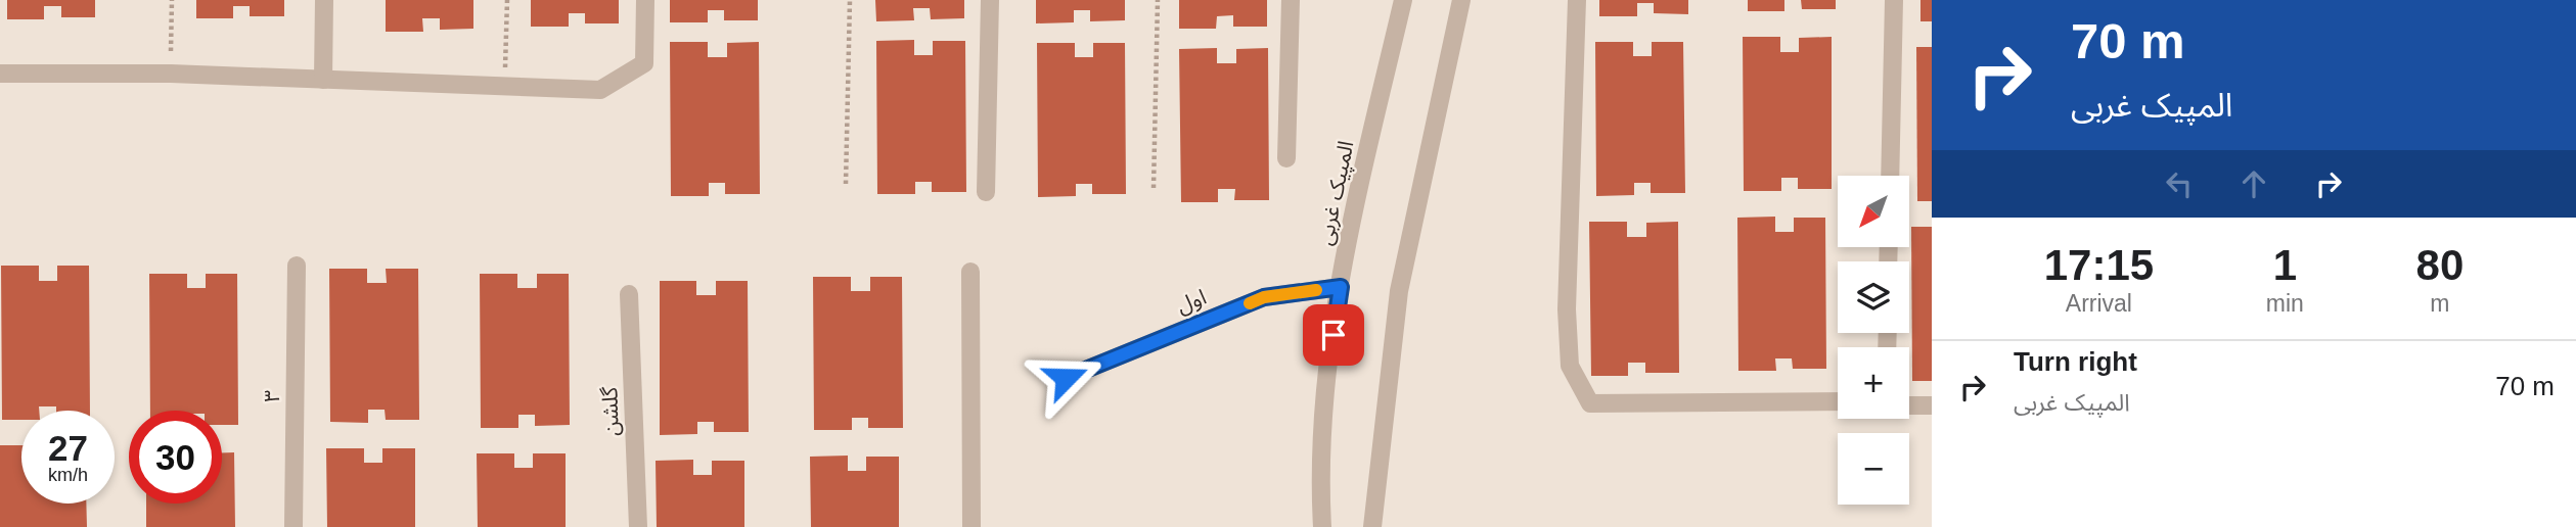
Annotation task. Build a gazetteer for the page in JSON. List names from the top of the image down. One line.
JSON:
{"streets":{"street":["المپیک غربی","اول","۳","گلشن"]},"crossings":[["المپیک غربی","اول"]],"north":"bottom left","page":{"turn":["70 m","المپیک غربی"],"map_buttons":["+","−"],"eta":["17:15","Arrival","1","min","80","m"],"list":[{"name":"Turn right","note":"المپیک غربی","value":"70 m"}],"speed":"27 km/h","limit":"30"}}
